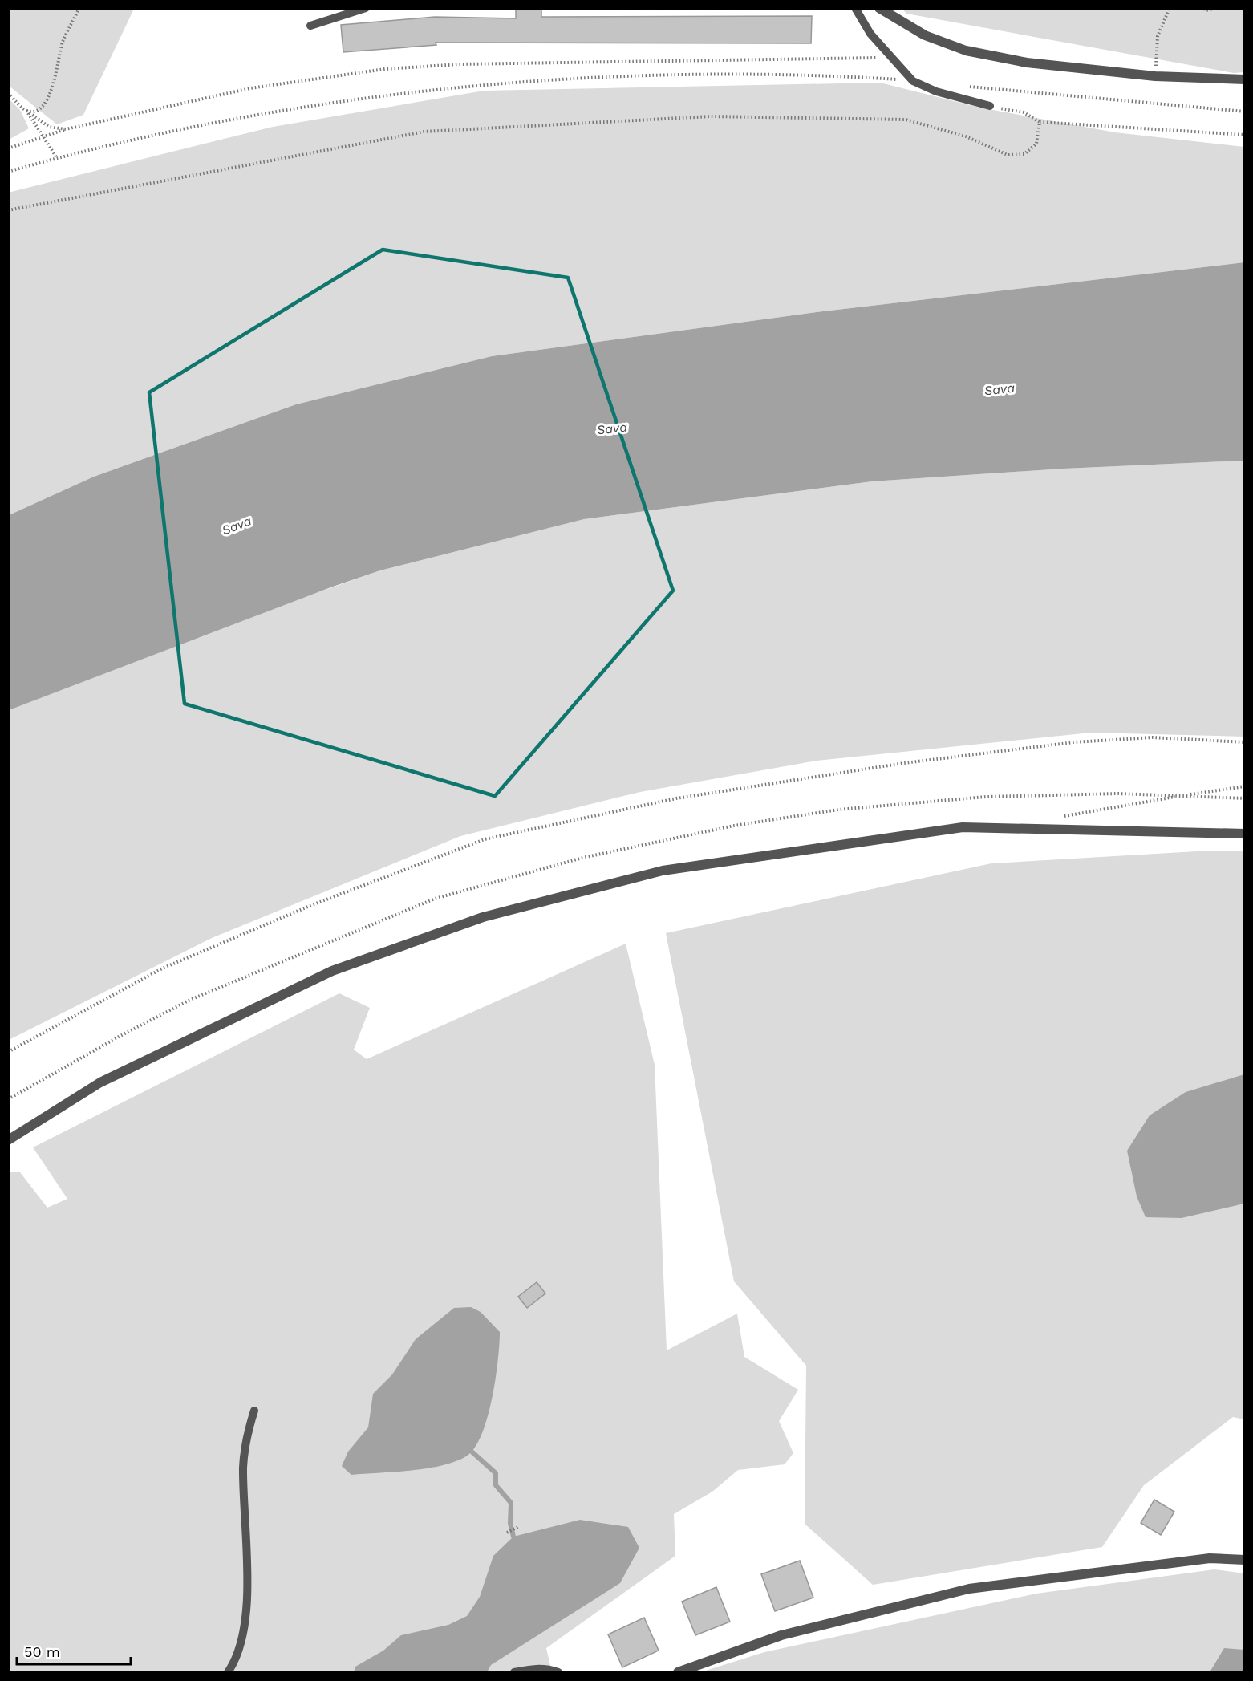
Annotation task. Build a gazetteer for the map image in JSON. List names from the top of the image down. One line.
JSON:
{"water":["Sava"],"scale_bar":"50 m"}
